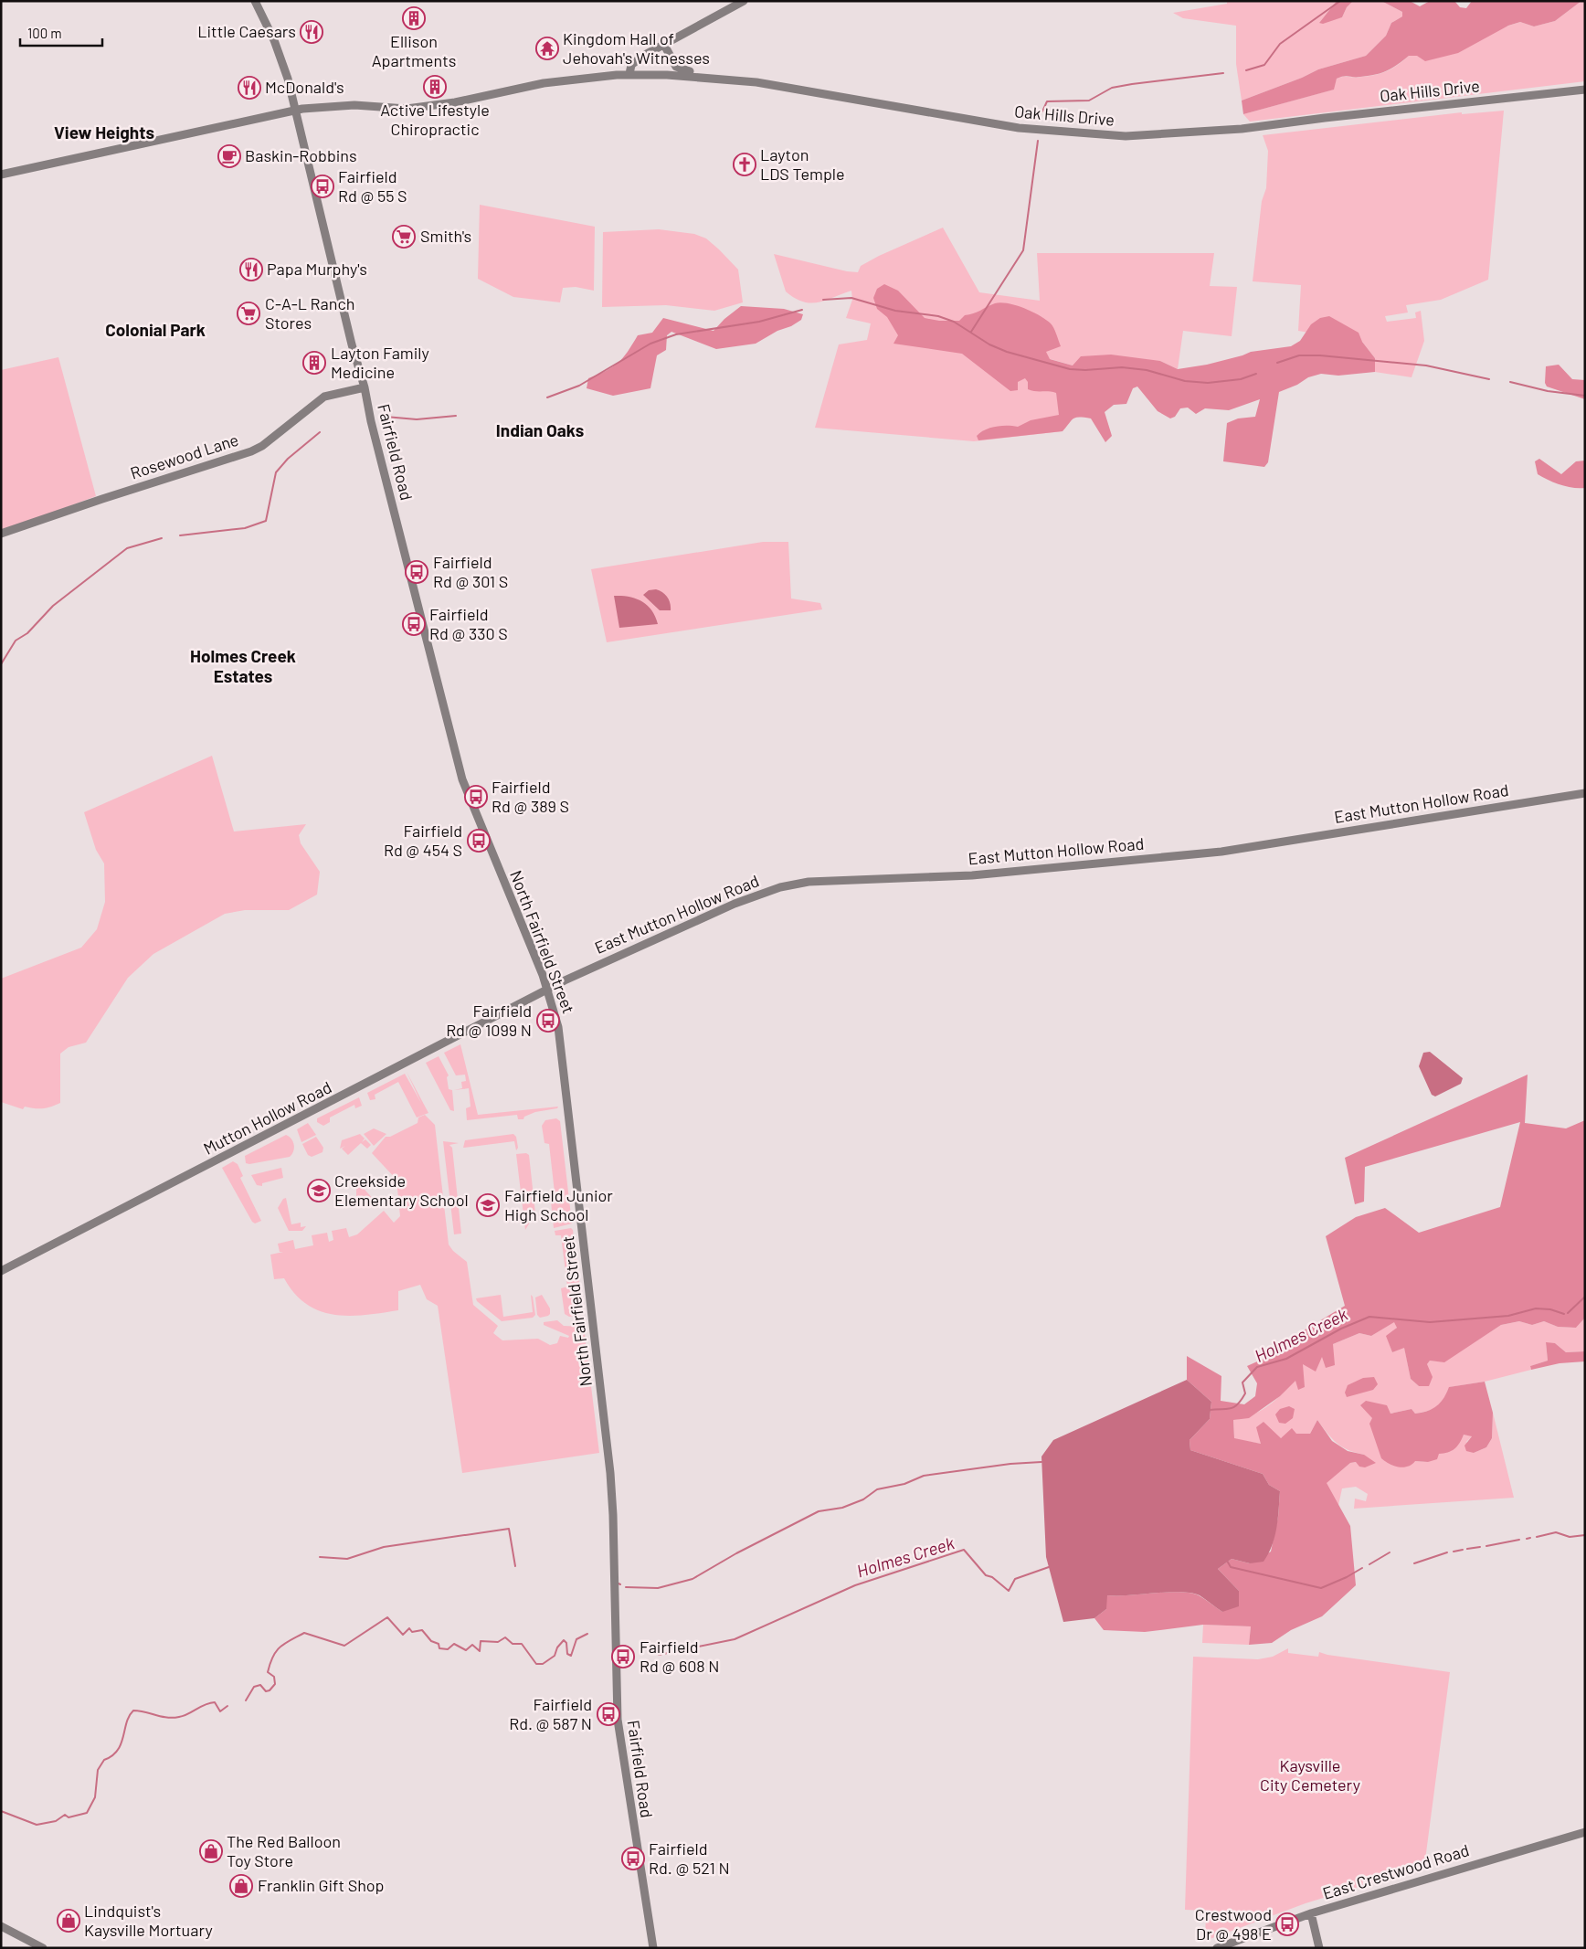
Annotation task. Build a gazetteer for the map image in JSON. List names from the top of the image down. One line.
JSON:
{"streets":{"street":["Oak Hills Drive","Fairfield Road","Rosewood Lane","East Mutton Hollow Road","North Fairfield Street","Mutton Hollow Road","East Crestwood Road"]},"crossings":[["Oak Hills Drive","Fairfield Road"],["Fairfield Road","Rosewood Lane"],["Fairfield Road","North Fairfield Street"],["East Mutton Hollow Road","North Fairfield Street"],["East Mutton Hollow Road","Mutton Hollow Road"],["North Fairfield Street","Mutton Hollow Road"]],"districts":["View Heights","Colonial Park","Indian Oaks","Holmes Creek Estates"],"water":["Holmes Creek"],"parks":["Kaysville City Cemetery"],"places":{"building":["Ellison Apartments","Active Lifestyle Chiropractic","Layton Family Medicine"],"restaurant":["Little Caesars","McDonald's","Papa Murphy's"],"temple":["Kingdom Hall of Jehovah's Witnesses"],"cafe":["Baskin-Robbins"],"church":["Layton LDS Temple"],"bus stop":["Fairfield Rd @ 55 S","Fairfield Rd @ 301 S","Fairfield Rd @ 330 S","Fairfield Rd @ 389 S","Fairfield Rd @ 454 S","Fairfield Rd @ 1099 N","Fairfield Rd @ 608 N","Fairfield Rd. @ 587 N","Fairfield Rd. @ 521 N","Crestwood Dr @ 498 E"],"supermarket":["Smith's","C-A-L Ranch Stores"],"school or university":["Creekside Elementary School","Fairfield Junior High School"],"shop":["The Red Balloon Toy Store","Franklin Gift Shop","Lindquist's Kaysville Mortuary"]},"scale_bar":"100 m"}
